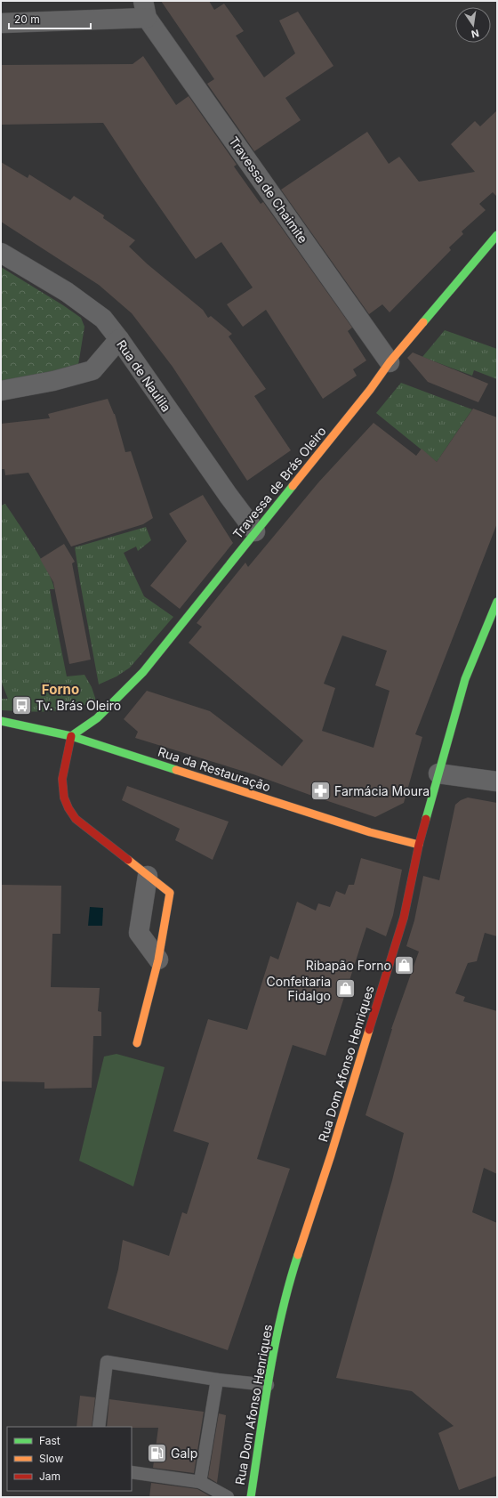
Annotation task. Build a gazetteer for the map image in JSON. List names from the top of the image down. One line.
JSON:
{"streets":{"street":["Travessa de Chaimite","Rua de Naulila","Travessa de Brás Oleiro","Rua da Restauração","Rua Dom Afonso Henriques"]},"crossings":[["Travessa de Chaimite","Travessa de Brás Oleiro"],["Rua de Naulila","Travessa de Brás Oleiro"],["Travessa de Brás Oleiro","Rua da Restauração"],["Rua da Restauração","Rua Dom Afonso Henriques"]],"districts":["Forno"],"places":{"bus stop":["Tv. Brás Oleiro"],"pharmacy":["Farmácia Moura"],"shop":["Ribapão Forno","Confeitaria Fidalgo"],"fuel station":["Galp"]},"legend":["Fast","Slow","Jam"],"scale_bar":"20 m","north":"bottom"}
